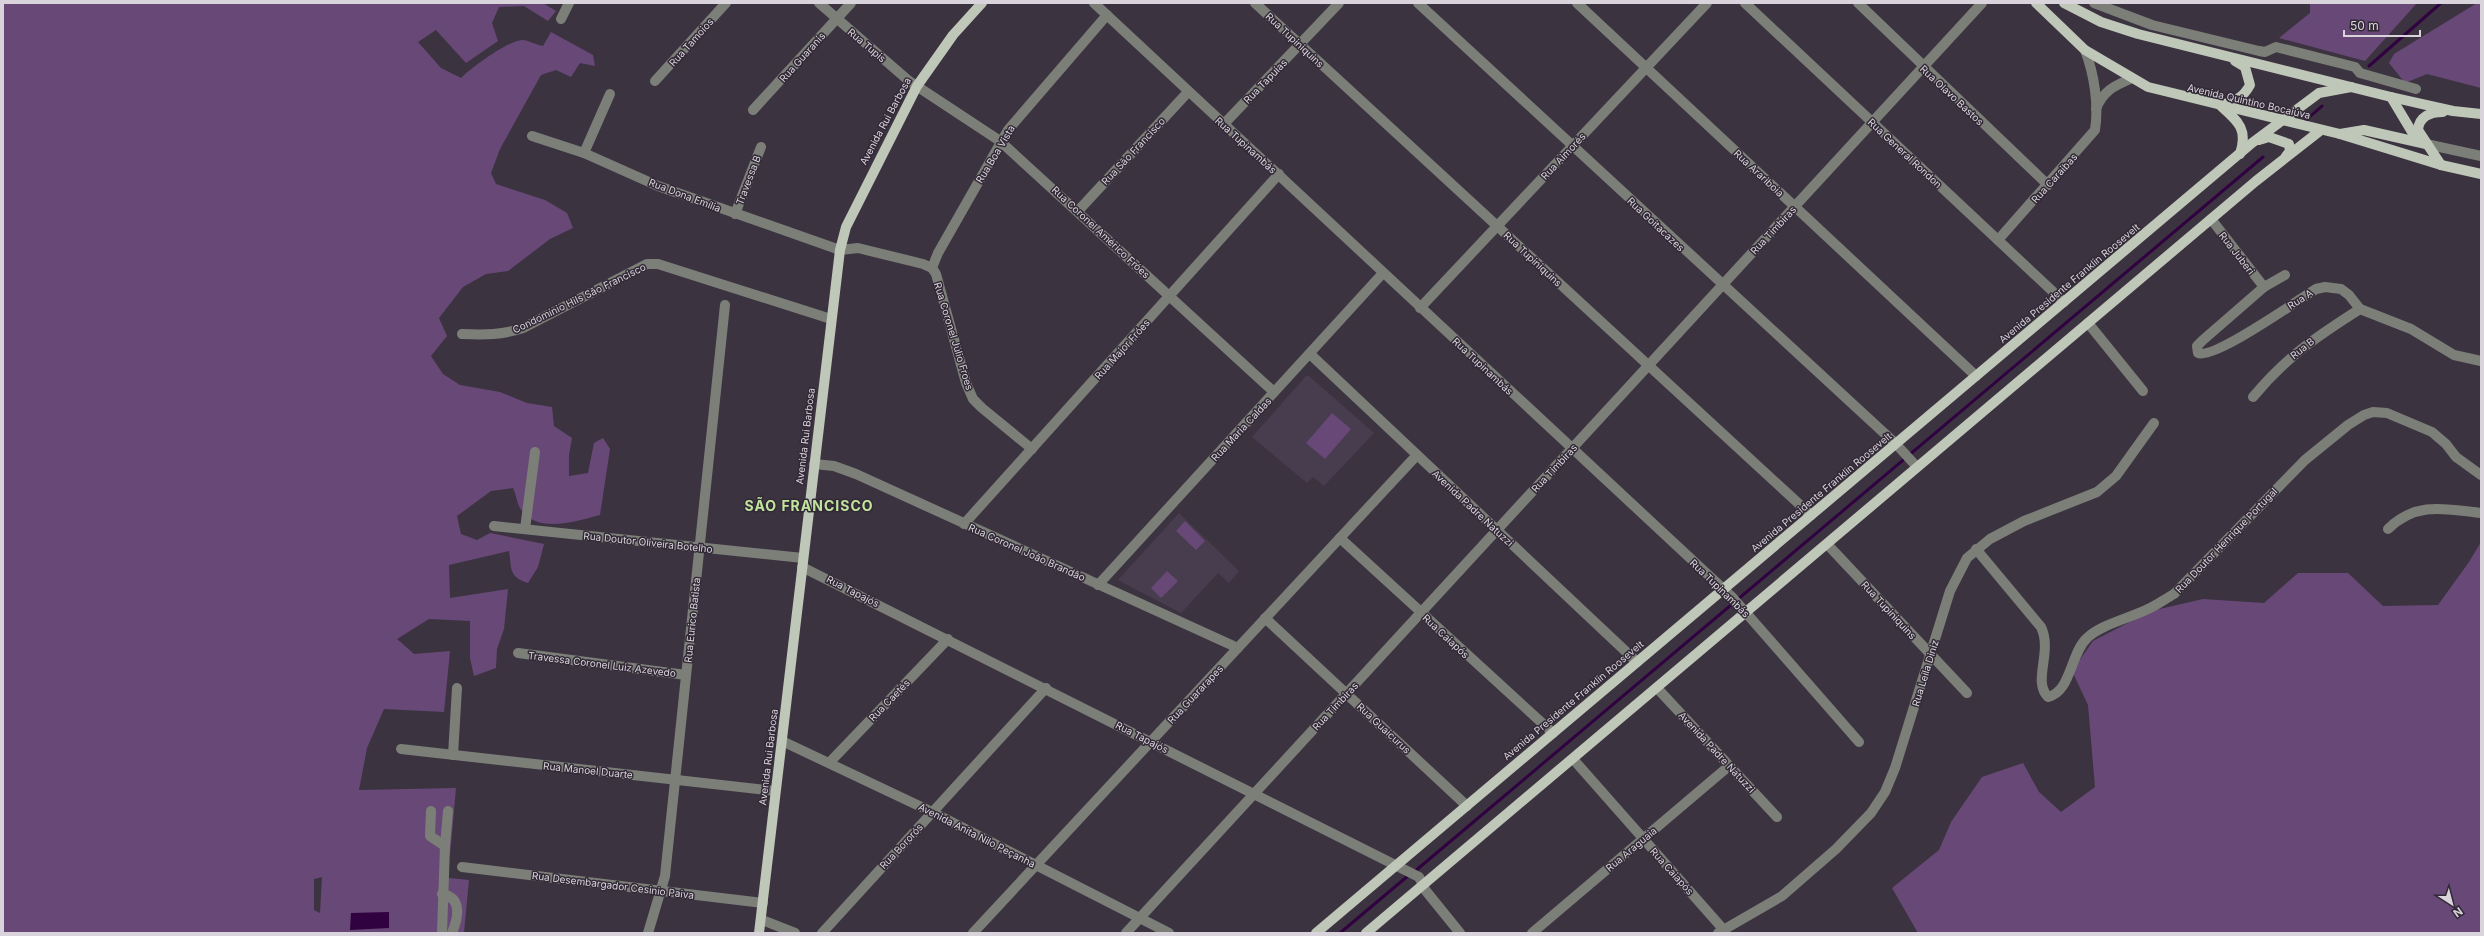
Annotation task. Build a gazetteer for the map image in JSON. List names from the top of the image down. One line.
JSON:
{"streets":{"main road":["Avenida Quintino Bocaiúva","Avenida Rui Barbosa","Avenida Presidente Franklin Roosevelt"],"street":["Rua Tupiniquins","Rua Tamoios","Rua Tupis","Rua Guaranis","Rua Tapuias","Rua Olavo Bastos","Rua Tupinambás","Rua São Francisco","Rua General Rondon","Rua Boa Vista","Rua Aimorés","Rua Arariboia","Rua Caraibas","Travessa B","Rua Dona Emília","Rua Goitacazes","Rua Timbiras","Rua Coronel Américo Fróes","Rua Juberi","Condomínio Hils São Francisco","Rua A","Rua Coronel Júlio Froes","Rua B","Rua Major Fróes","Rua Maria Caldas","Avenida Padre Natuzzi","Rua Doutor Henrique Portugal","Rua Doutor Oliveira Botelho","Rua Coronel João Brandão","Rua Tapajós","Rua Eurico Batista","Rua Caiapós","Travessa Coronel Luiz Azevedo","Rua Leila Diniz","Rua Guararapes","Rua Caetés","Rua Guaicurus","Rua Manoel Duarte","Avenida Anita Nilo Peçanha","Rua Bororós","Rua Araguaia","Rua Desembargador Cesinio Paiva"]},"crossings":[["Rua Tupiniquins","Rua Tapuias"],["Rua Tupiniquins","Rua Aimorés"],["Rua Tupiniquins","Rua Timbiras"],["Rua Tupiniquins","Avenida Presidente Franklin Roosevelt"],["Rua Tupiniquins","Rua Leila Diniz"],["Rua Tupis","Rua Guaranis"],["Rua Tupis","Avenida Rui Barbosa"],["Rua Tupis","Rua Coronel Américo Fróes"],["Rua Tapuias","Rua Tupinambás"],["Rua Olavo Bastos","Rua Caraibas"],["Rua Olavo Bastos","Rua Timbiras"],["Avenida Quintino Bocaiúva","Rua Caraibas"],["Avenida Quintino Bocaiúva","Avenida Presidente Franklin Roosevelt"],["Avenida Rui Barbosa","Rua Dona Emília"],["Avenida Rui Barbosa","Rua Coronel Américo Fróes"],["Avenida Rui Barbosa","Condomínio Hils São Francisco"],["Avenida Rui Barbosa","Rua Coronel Júlio Froes"],["Avenida Rui Barbosa","Rua Doutor Oliveira Botelho"],["Avenida Rui Barbosa","Rua Coronel João Brandão"],["Avenida Rui Barbosa","Rua Tapajós"],["Avenida Rui Barbosa","Rua Manoel Duarte"],["Avenida Rui Barbosa","Avenida Anita Nilo Peçanha"],["Avenida Rui Barbosa","Rua Desembargador Cesinio Paiva"],["Rua Tupinambás","Rua São Francisco"],["Rua Tupinambás","Rua Boa Vista"],["Rua Tupinambás","Rua Aimorés"],["Rua Tupinambás","Rua Timbiras"],["Rua Tupinambás","Avenida Presidente Franklin Roosevelt"],["Rua Tupinambás","Rua Major Fróes"],["Rua Tupinambás","Rua Maria Caldas"],["Rua São Francisco","Rua Coronel Américo Fróes"],["Rua General Rondon","Rua Caraibas"],["Rua General Rondon","Rua Timbiras"],["Rua General Rondon","Avenida Presidente Franklin Roosevelt"],["Rua Boa Vista","Rua Coronel Américo Fróes"],["Rua Boa Vista","Rua Coronel Júlio Froes"],["Rua Aimorés","Rua Arariboia"],["Rua Aimorés","Rua Goitacazes"],["Rua Arariboia","Rua Timbiras"],["Rua Arariboia","Avenida Presidente Franklin Roosevelt"],["Travessa B","Rua Dona Emília"],["Rua Dona Emília","Rua Coronel Júlio Froes"],["Rua Goitacazes","Rua Timbiras"],["Rua Goitacazes","Avenida Presidente Franklin Roosevelt"],["Rua Timbiras","Avenida Padre Natuzzi"],["Rua Timbiras","Rua Tapajós"],["Rua Timbiras","Rua Caiapós"],["Rua Timbiras","Rua Guaicurus"],["Rua Timbiras","Avenida Anita Nilo Peçanha"],["Rua Coronel Américo Fróes","Rua Major Fróes"],["Rua Coronel Américo Fróes","Rua Maria Caldas"],["Rua Juberi","Rua A"],["Avenida Presidente Franklin Roosevelt","Avenida Padre Natuzzi"],["Avenida Presidente Franklin Roosevelt","Rua Tapajós"],["Avenida Presidente Franklin Roosevelt","Rua Caiapós"],["Avenida Presidente Franklin Roosevelt","Rua Guaicurus"],["Rua A","Rua B"],["Rua Coronel Júlio Froes","Rua Major Fróes"],["Rua Major Fróes","Rua Coronel João Brandão"],["Rua Maria Caldas","Avenida Padre Natuzzi"],["Rua Maria Caldas","Rua Coronel João Brandão"],["Avenida Padre Natuzzi","Rua Guararapes"],["Avenida Padre Natuzzi","Rua Araguaia"],["Rua Doutor Henrique Portugal","Rua Leila Diniz"],["Rua Doutor Oliveira Botelho","Rua Tapajós"],["Rua Doutor Oliveira Botelho","Rua Eurico Batista"],["Rua Coronel João Brandão","Rua Guararapes"],["Rua Tapajós","Rua Guararapes"],["Rua Tapajós","Rua Caetés"],["Rua Tapajós","Rua Bororós"],["Rua Eurico Batista","Travessa Coronel Luiz Azevedo"],["Rua Eurico Batista","Rua Manoel Duarte"],["Rua Eurico Batista","Rua Desembargador Cesinio Paiva"],["Rua Caiapós","Rua Leila Diniz"],["Rua Caiapós","Rua Guararapes"],["Rua Caiapós","Rua Araguaia"],["Rua Guararapes","Rua Guaicurus"],["Rua Guararapes","Avenida Anita Nilo Peçanha"],["Rua Caetés","Avenida Anita Nilo Peçanha"],["Avenida Anita Nilo Peçanha","Rua Bororós"]],"districts":["SÃO FRANCISCO"],"scale_bar":"50 m","north":"bottom right"}
